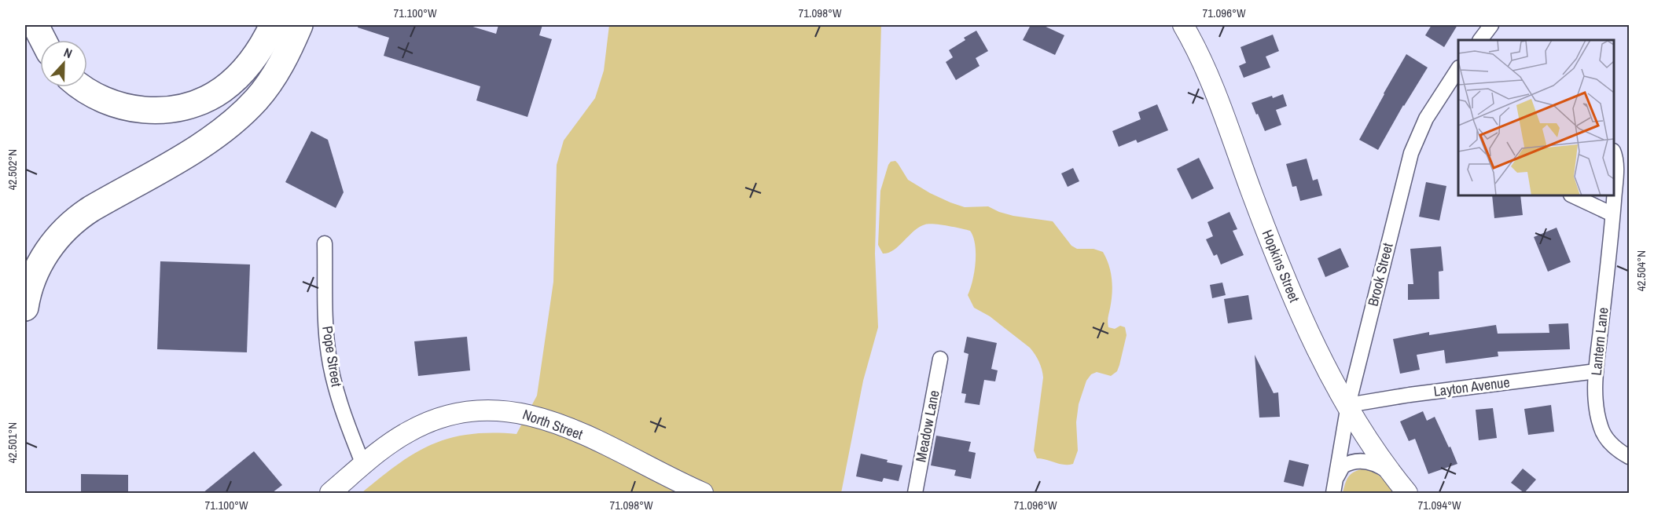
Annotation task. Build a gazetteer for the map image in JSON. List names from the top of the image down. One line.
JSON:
{"streets":{"main road":["Hopkins Street","North Street"],"street":["Brook Street","Lantern Lane","Pope Street","Layton Avenue","Meadow Lane"]},"crossings":[["Hopkins Street","Brook Street"],["Hopkins Street","Layton Avenue"],["Brook Street","Layton Avenue"],["Lantern Lane","Layton Avenue"],["Pope Street","North Street"]],"north":"top","coordinates":["71.100°W","71.098°W","71.096°W","42.502°N","42.504°N","42.501°N","71.094°W"]}
